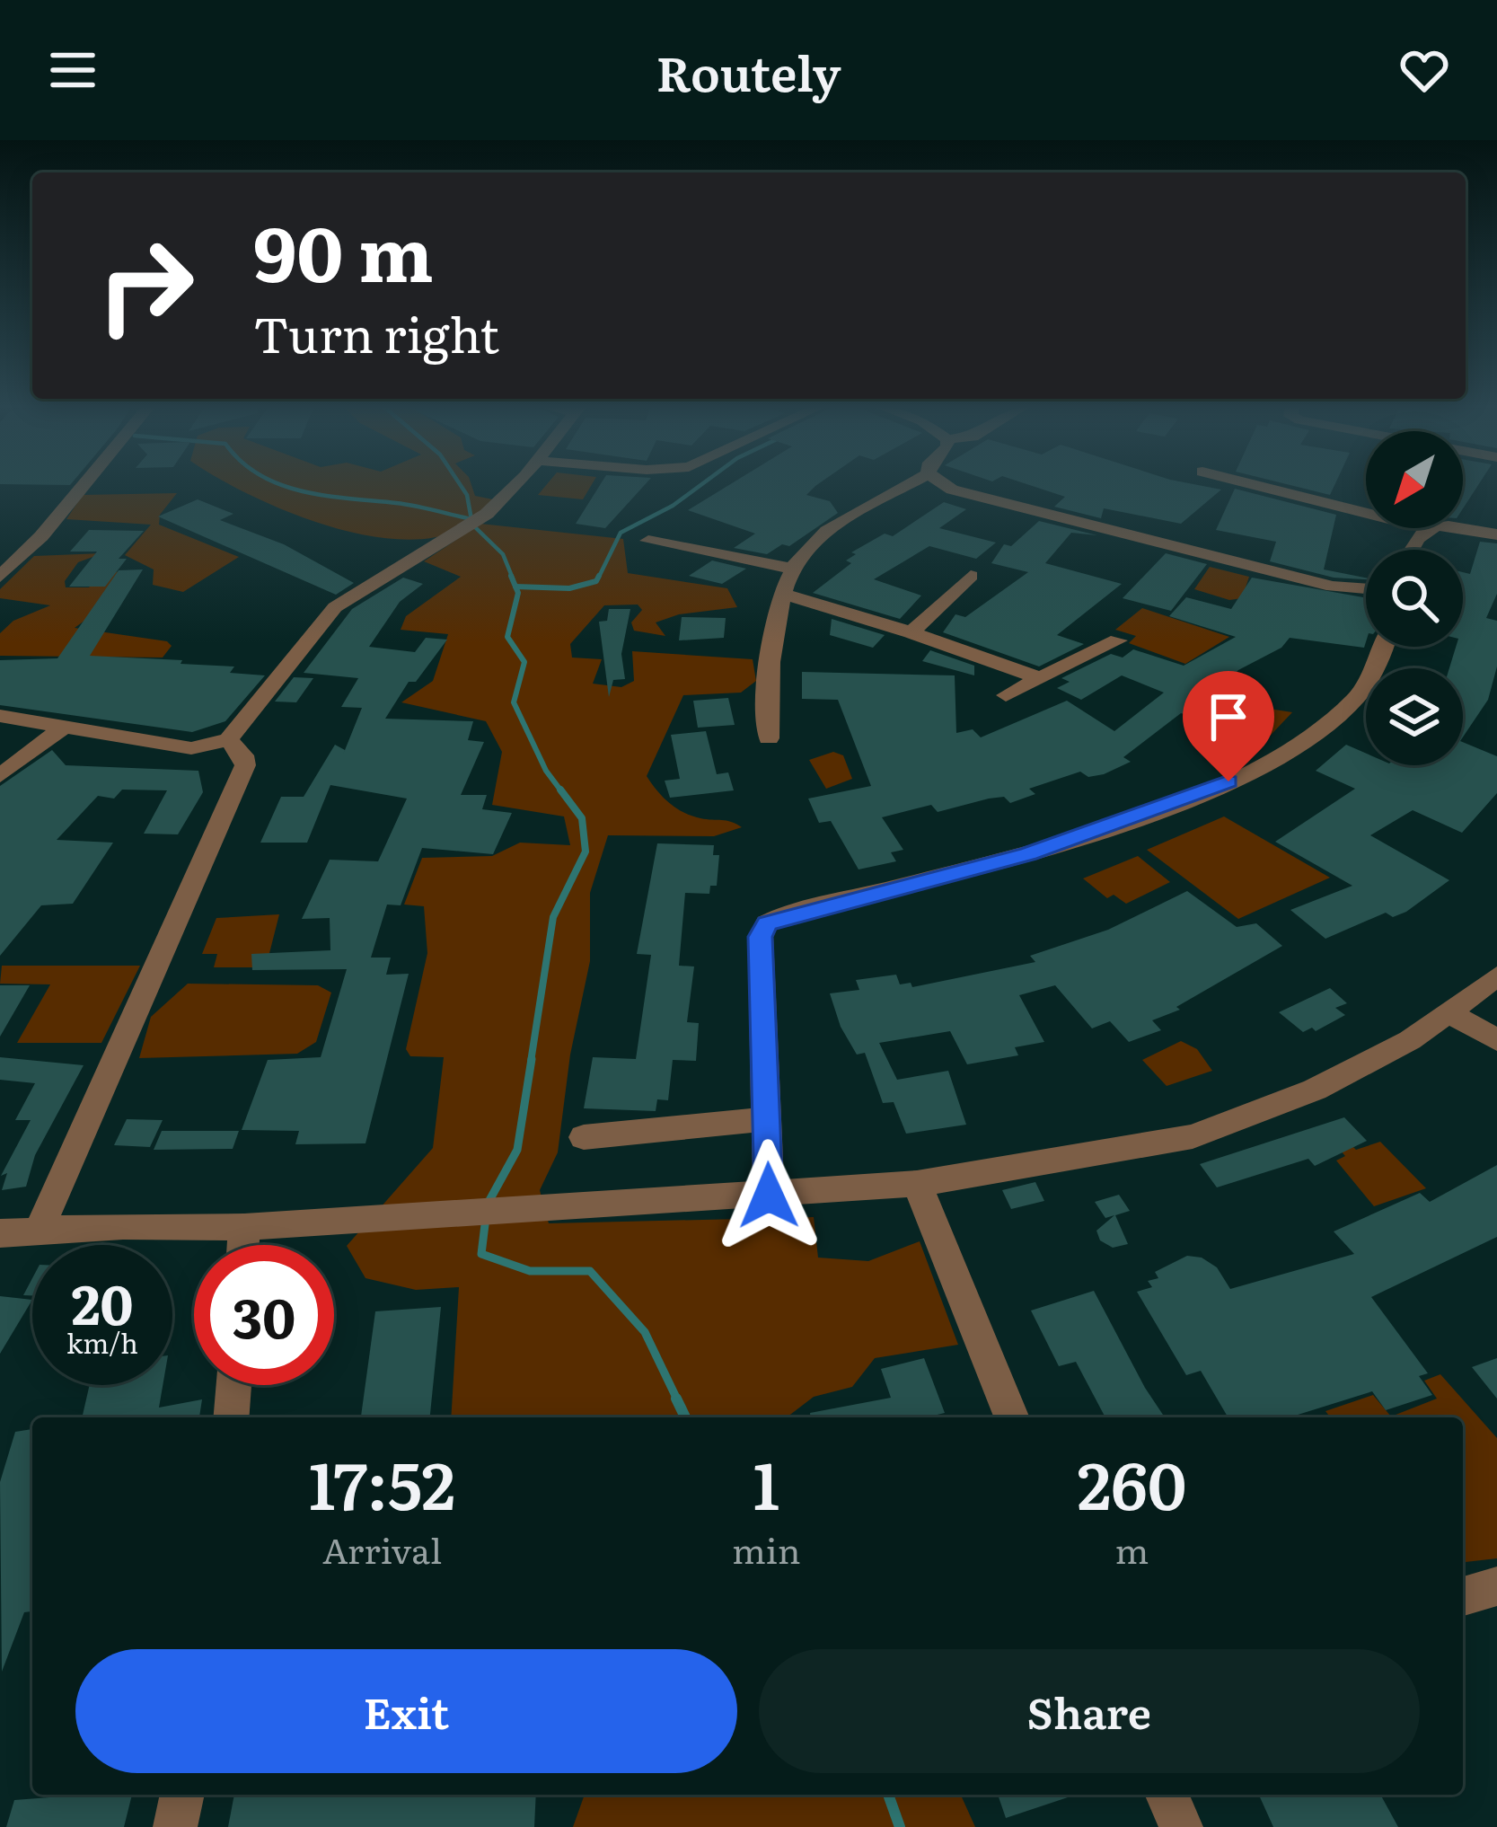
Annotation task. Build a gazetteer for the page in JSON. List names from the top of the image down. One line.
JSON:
{"north":"bottom left","page":{"header":"Routely","turn":["90 m","Turn right"],"speed":"20 km/h","limit":"30","eta":["17:52","Arrival","1","min","260","m"],"buttons":["Exit","Share"]}}
